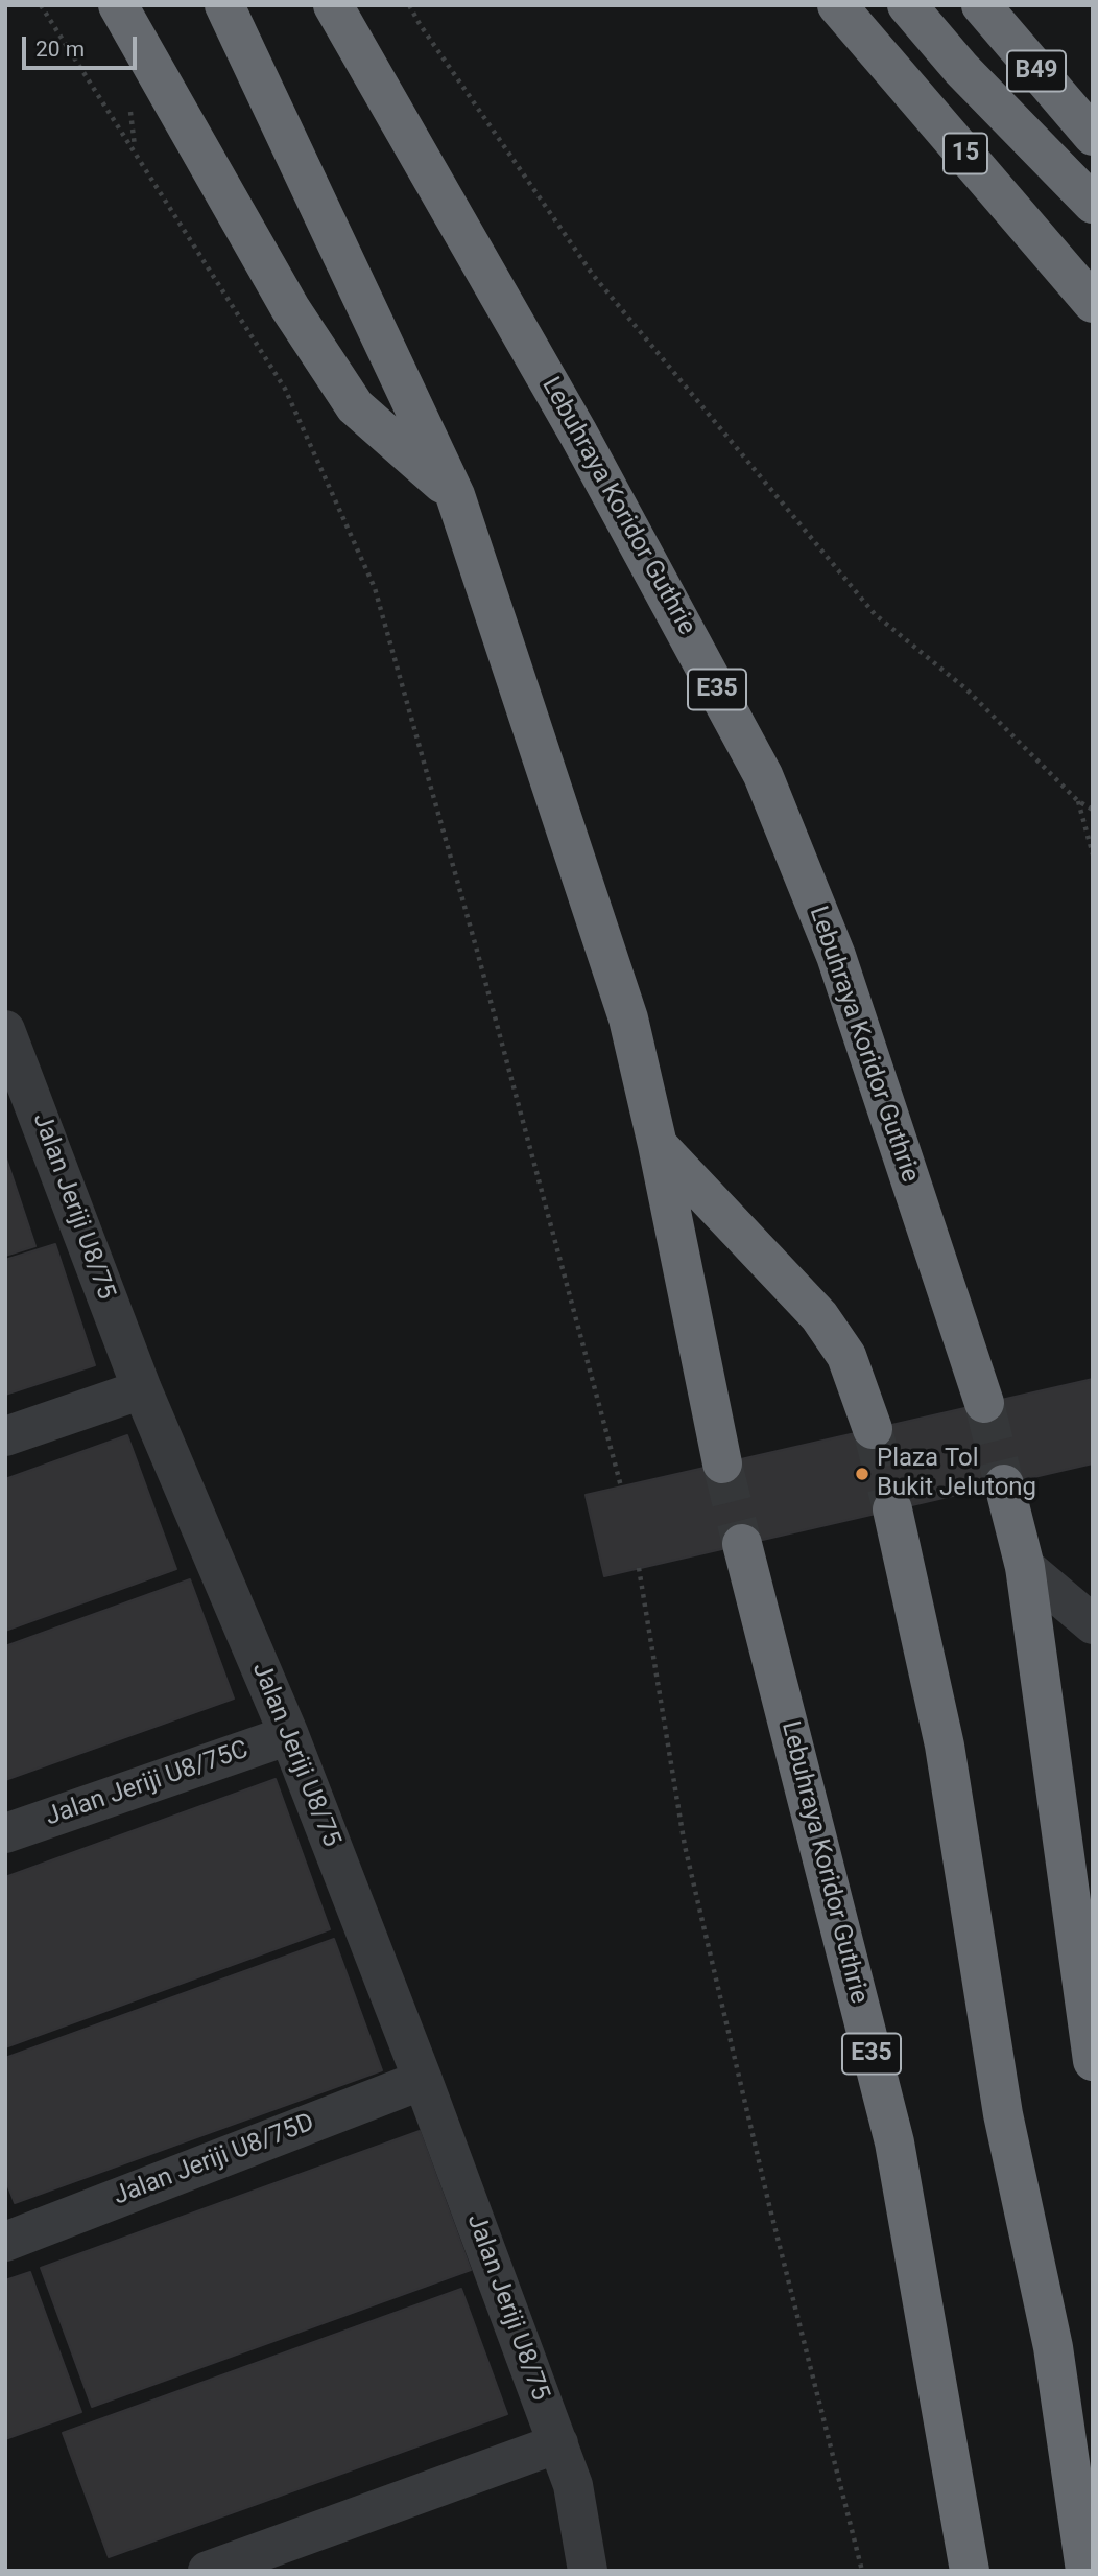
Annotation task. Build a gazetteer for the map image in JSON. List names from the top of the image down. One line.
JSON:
{"streets":{"highway":["B49","15","Lebuhraya Koridor Guthrie","E35"],"street":["Jalan Jeriji U8/75","Jalan Jeriji U8/75C","Jalan Jeriji U8/75D"]},"crossings":[["Jalan Jeriji U8/75","Jalan Jeriji U8/75C"],["Jalan Jeriji U8/75","Jalan Jeriji U8/75D"]],"places":["Plaza Tol Bukit Jelutong"],"scale_bar":"20 m"}
